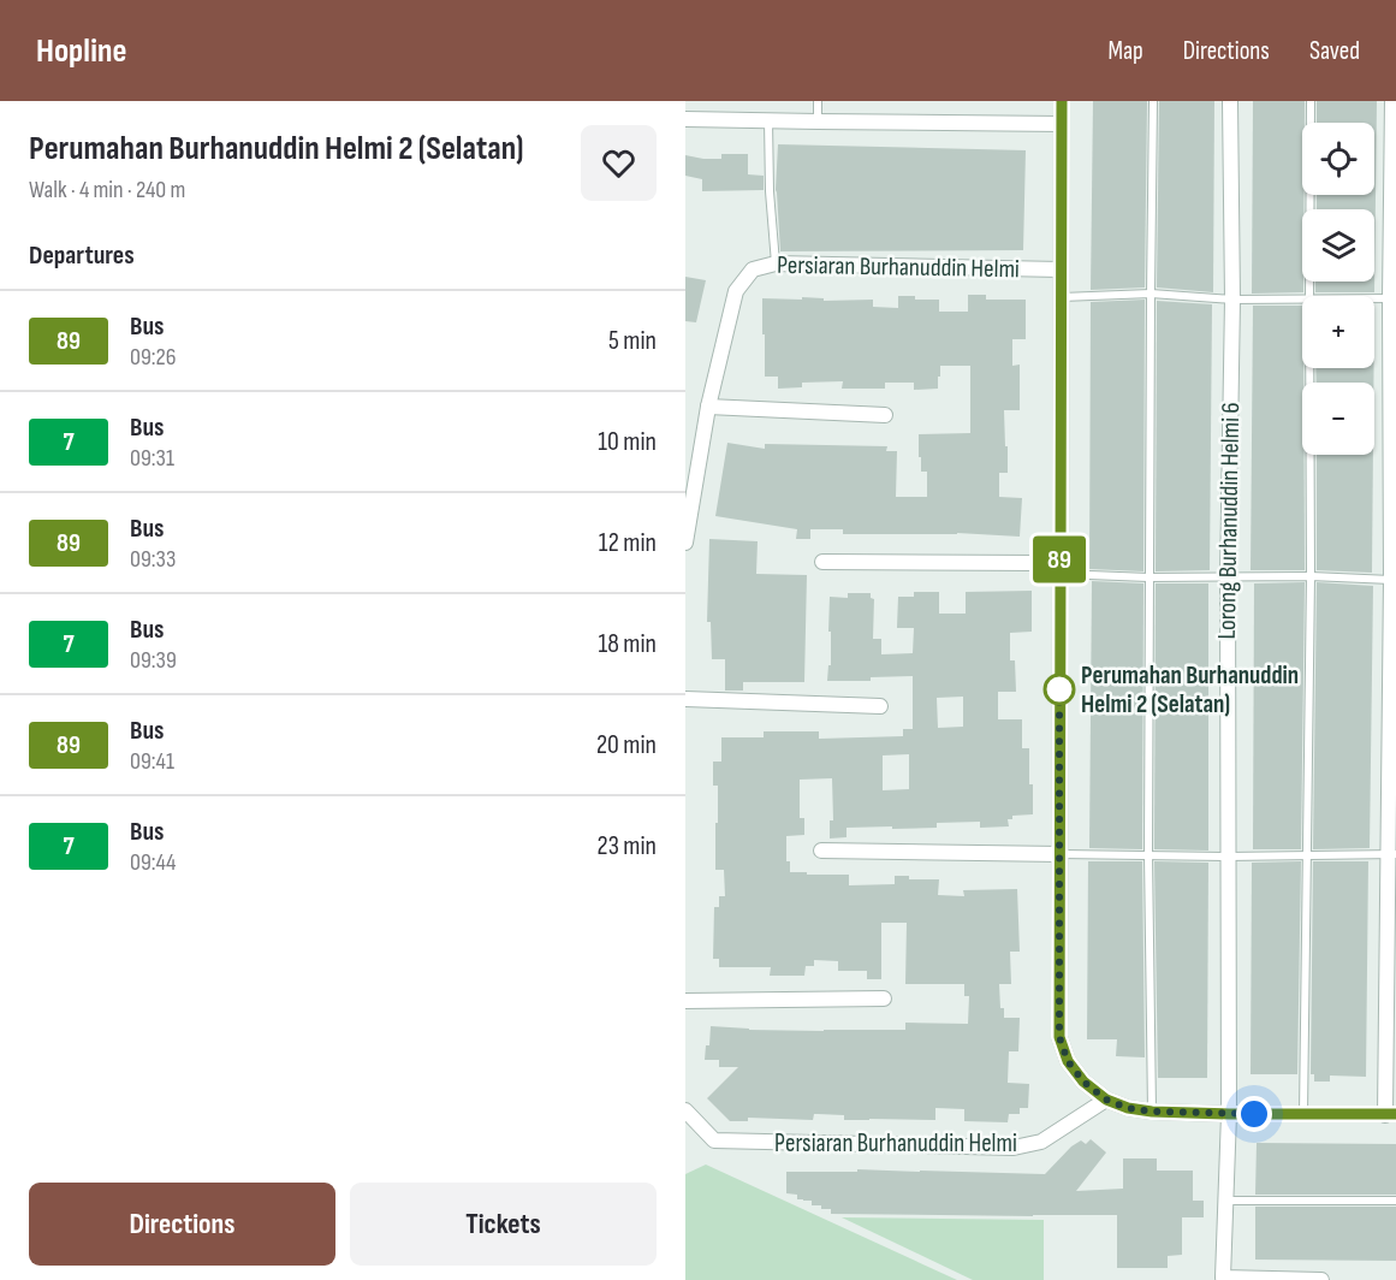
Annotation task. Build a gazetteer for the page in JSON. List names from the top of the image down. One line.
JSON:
{"streets":{"street":["Persiaran Burhanuddin Helmi","Lorong Burhanuddin Helmi 6"]},"places":["Perumahan Burhanuddin Helmi 2 (Selatan)"],"lines":["bus line 89"],"page":{"header":"Hopline","nav":["Map","Directions","Saved"],"heading":[["Perumahan Burhanuddin Helmi 2 (Selatan)","Walk · 4 min · 240 m"],"Departures"],"on_map":"89","map_buttons":["+","−"],"list":[{"mark":"89","name":"Bus","note":"09:26","value":"5 min"},{"mark":"7","name":"Bus","note":"09:31","value":"10 min"},{"mark":"89","name":"Bus","note":"09:33","value":"12 min"},{"mark":"7","name":"Bus","note":"09:39","value":"18 min"},{"mark":"89","name":"Bus","note":"09:41","value":"20 min"},{"mark":"7","name":"Bus","note":"09:44","value":"23 min"}],"buttons":["Directions","Tickets"]}}
